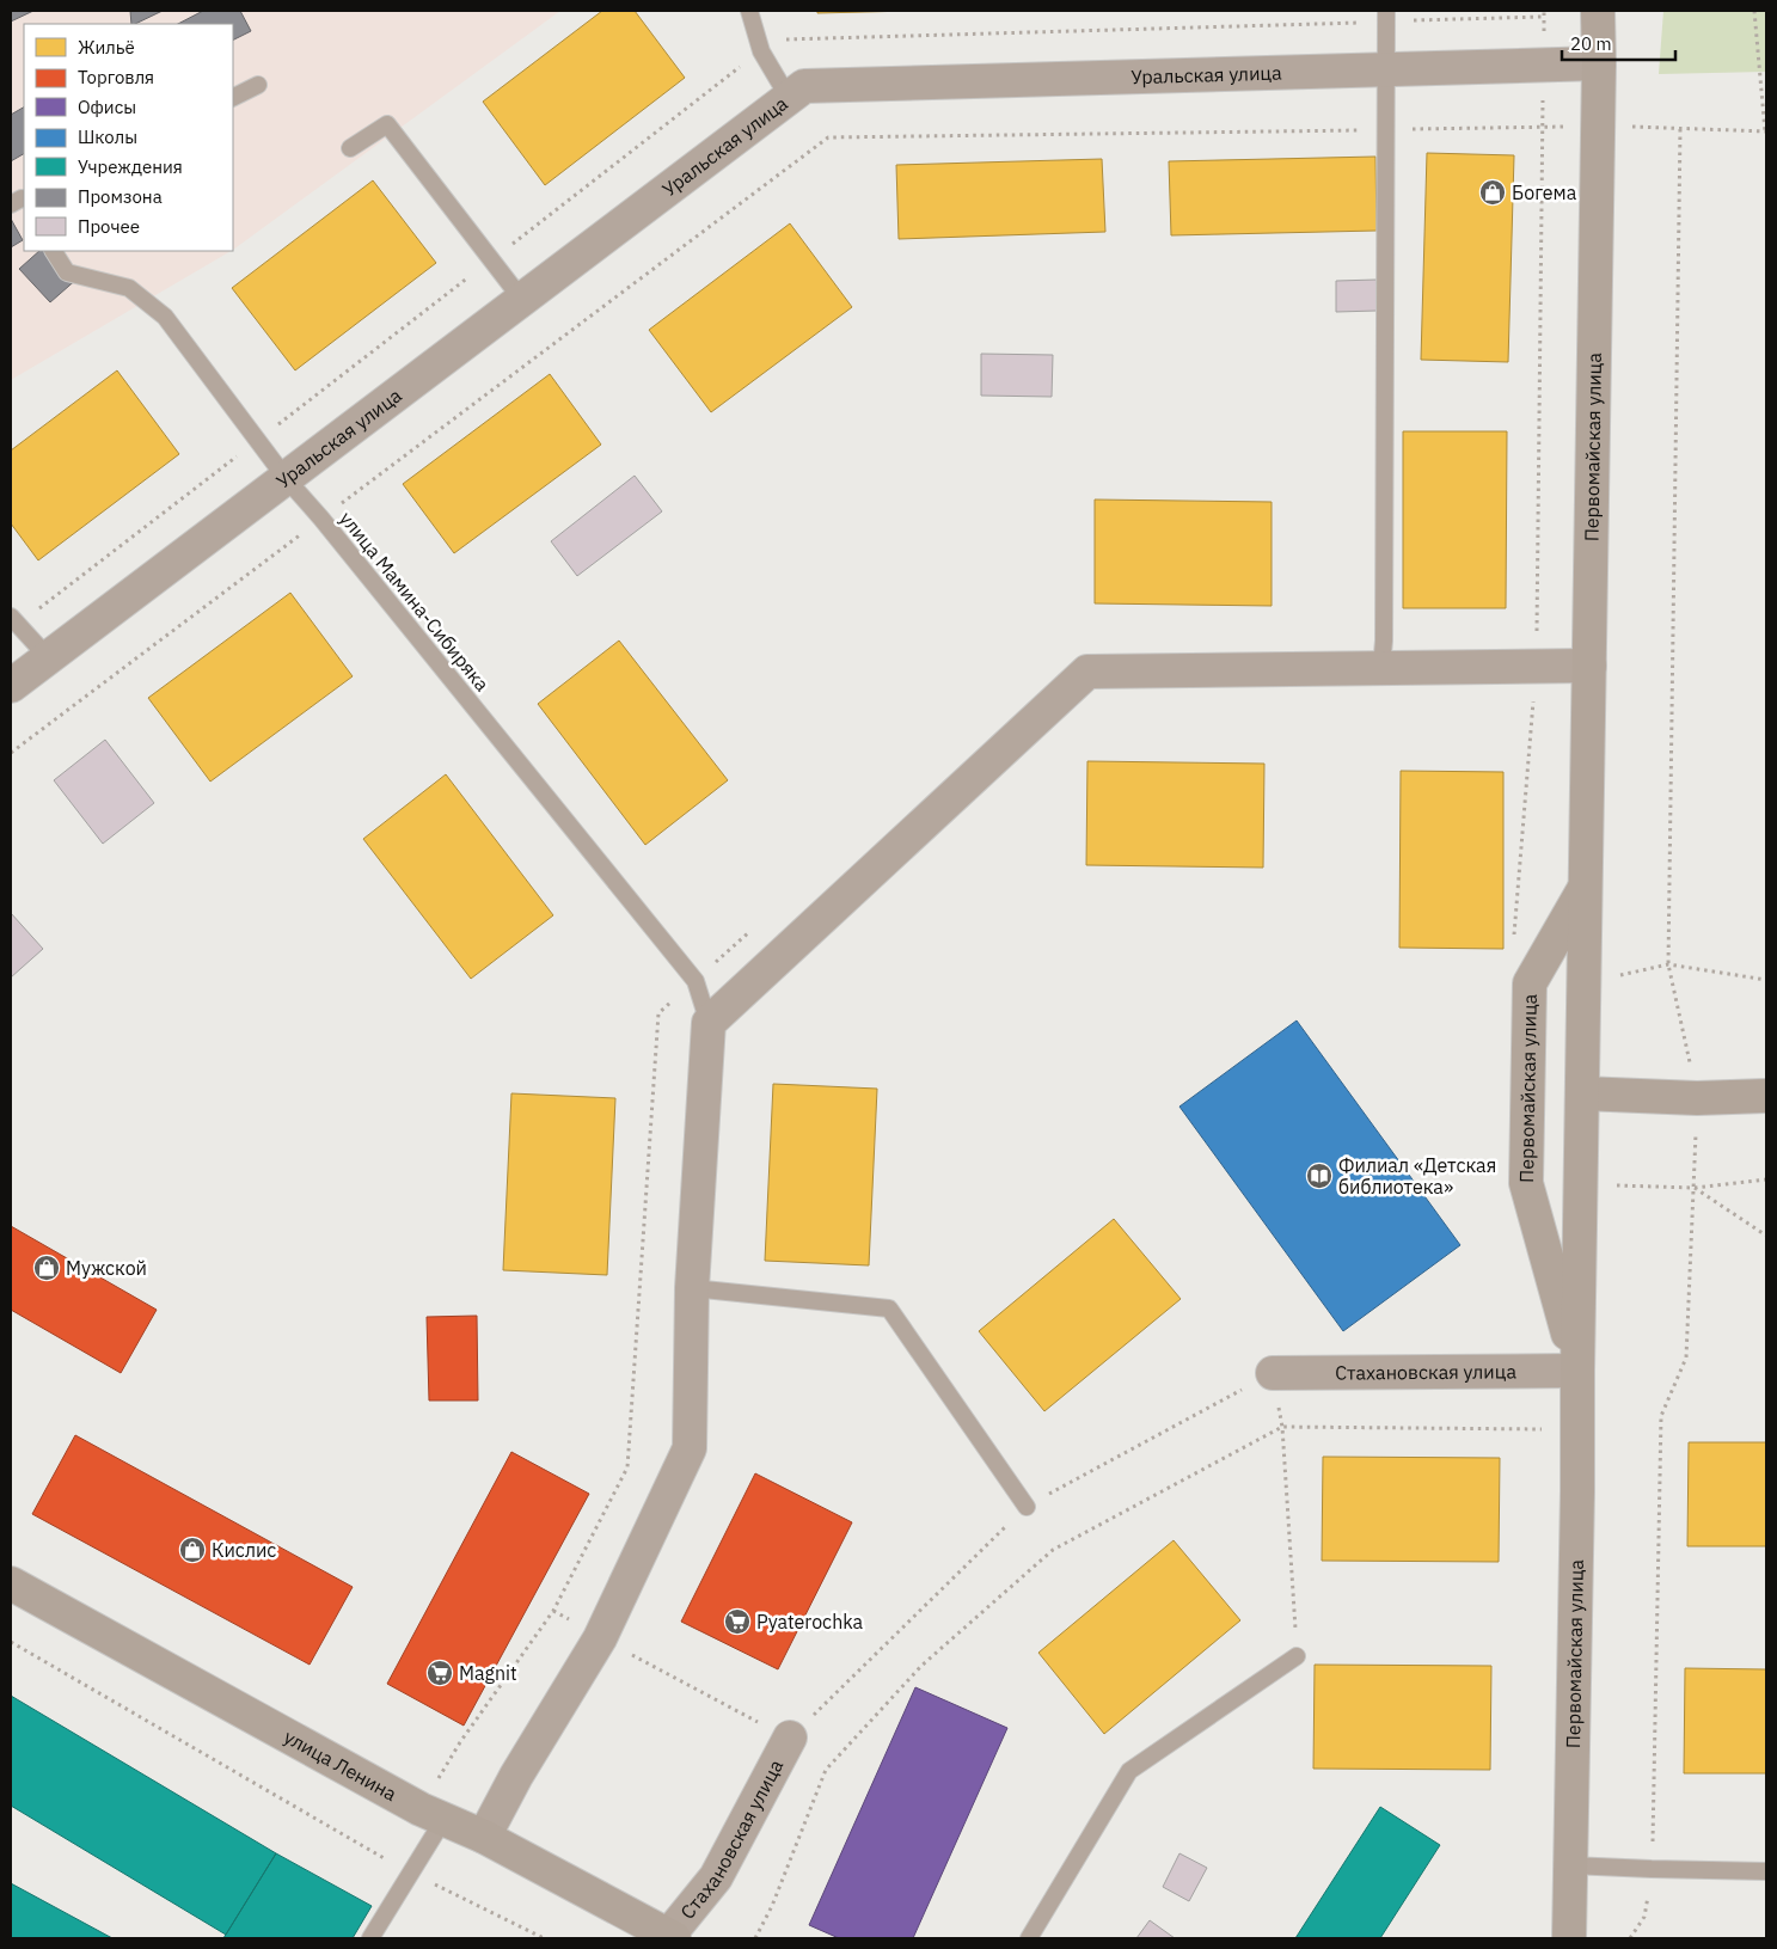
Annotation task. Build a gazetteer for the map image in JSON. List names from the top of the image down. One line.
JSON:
{"streets":{"main road":["Первомайская улица","улица Ленина"],"street":["Уральская улица","Стахановская улица"],"lane":["улица Мамина-Сибиряка"]},"crossings":[["Уральская улица","Первомайская улица"],["Уральская улица","улица Мамина-Сибиряка"],["Первомайская улица","Стахановская улица"],["Стахановская улица","улица Ленина"]],"places":{"shop":["Богема","Мужской","Кислис"],"library":["Филиал «Детская библиотека»"],"supermarket":["Pyaterochka","Magnit"]},"legend":["Жильё","Торговля","Офисы","Школы","Учреждения","Промзона","Прочее"],"scale_bar":"20 m"}
